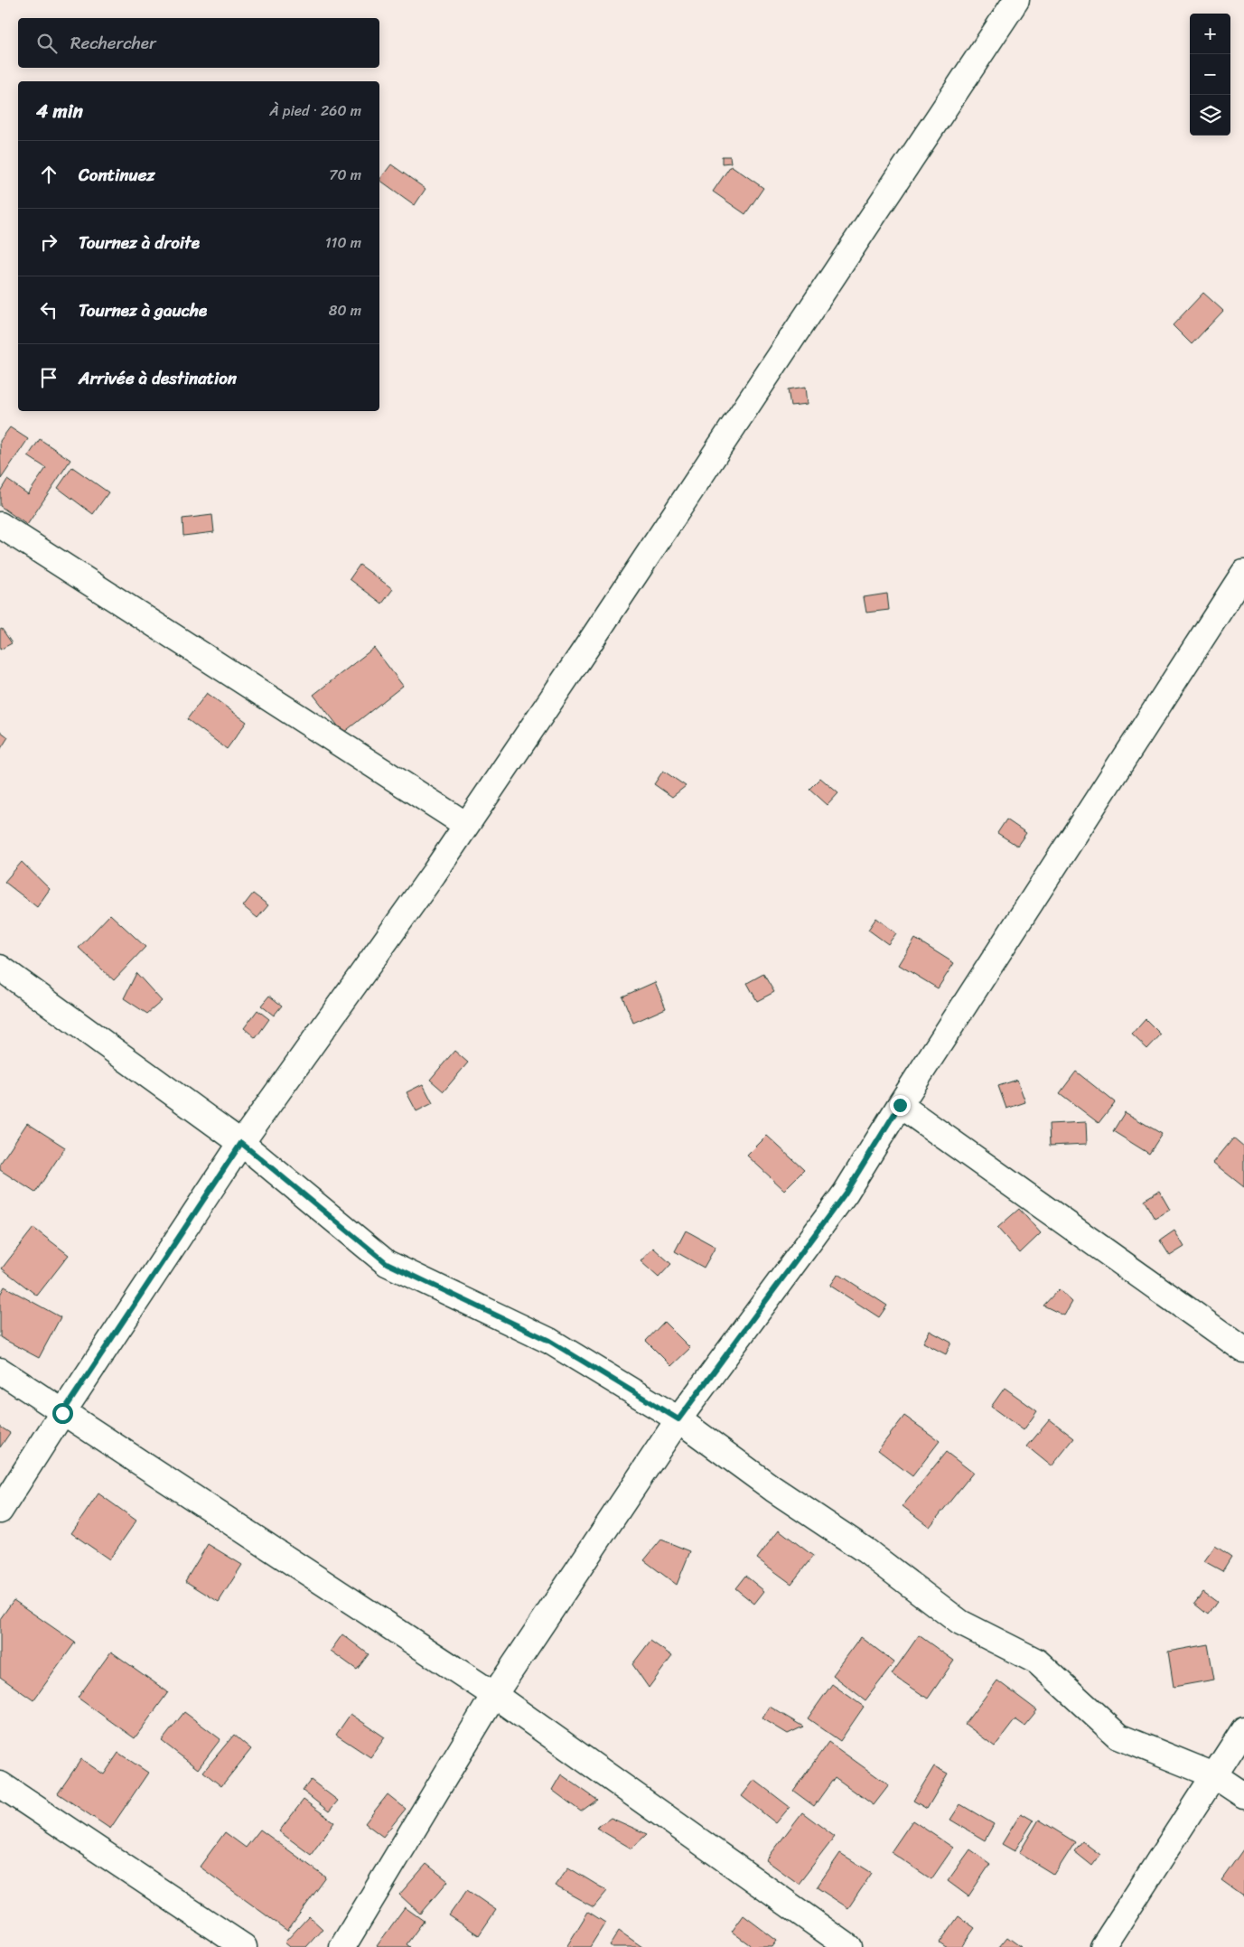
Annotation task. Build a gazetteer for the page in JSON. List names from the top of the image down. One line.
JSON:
{"page":{"map_buttons":["+","−"],"search":"Rechercher","heading":["4 min","À pied · 260 m"],"list":[["Continuez","70 m"],["Tournez à droite","110 m"],["Tournez à gauche","80 m"],"Arrivée à destination"]}}
